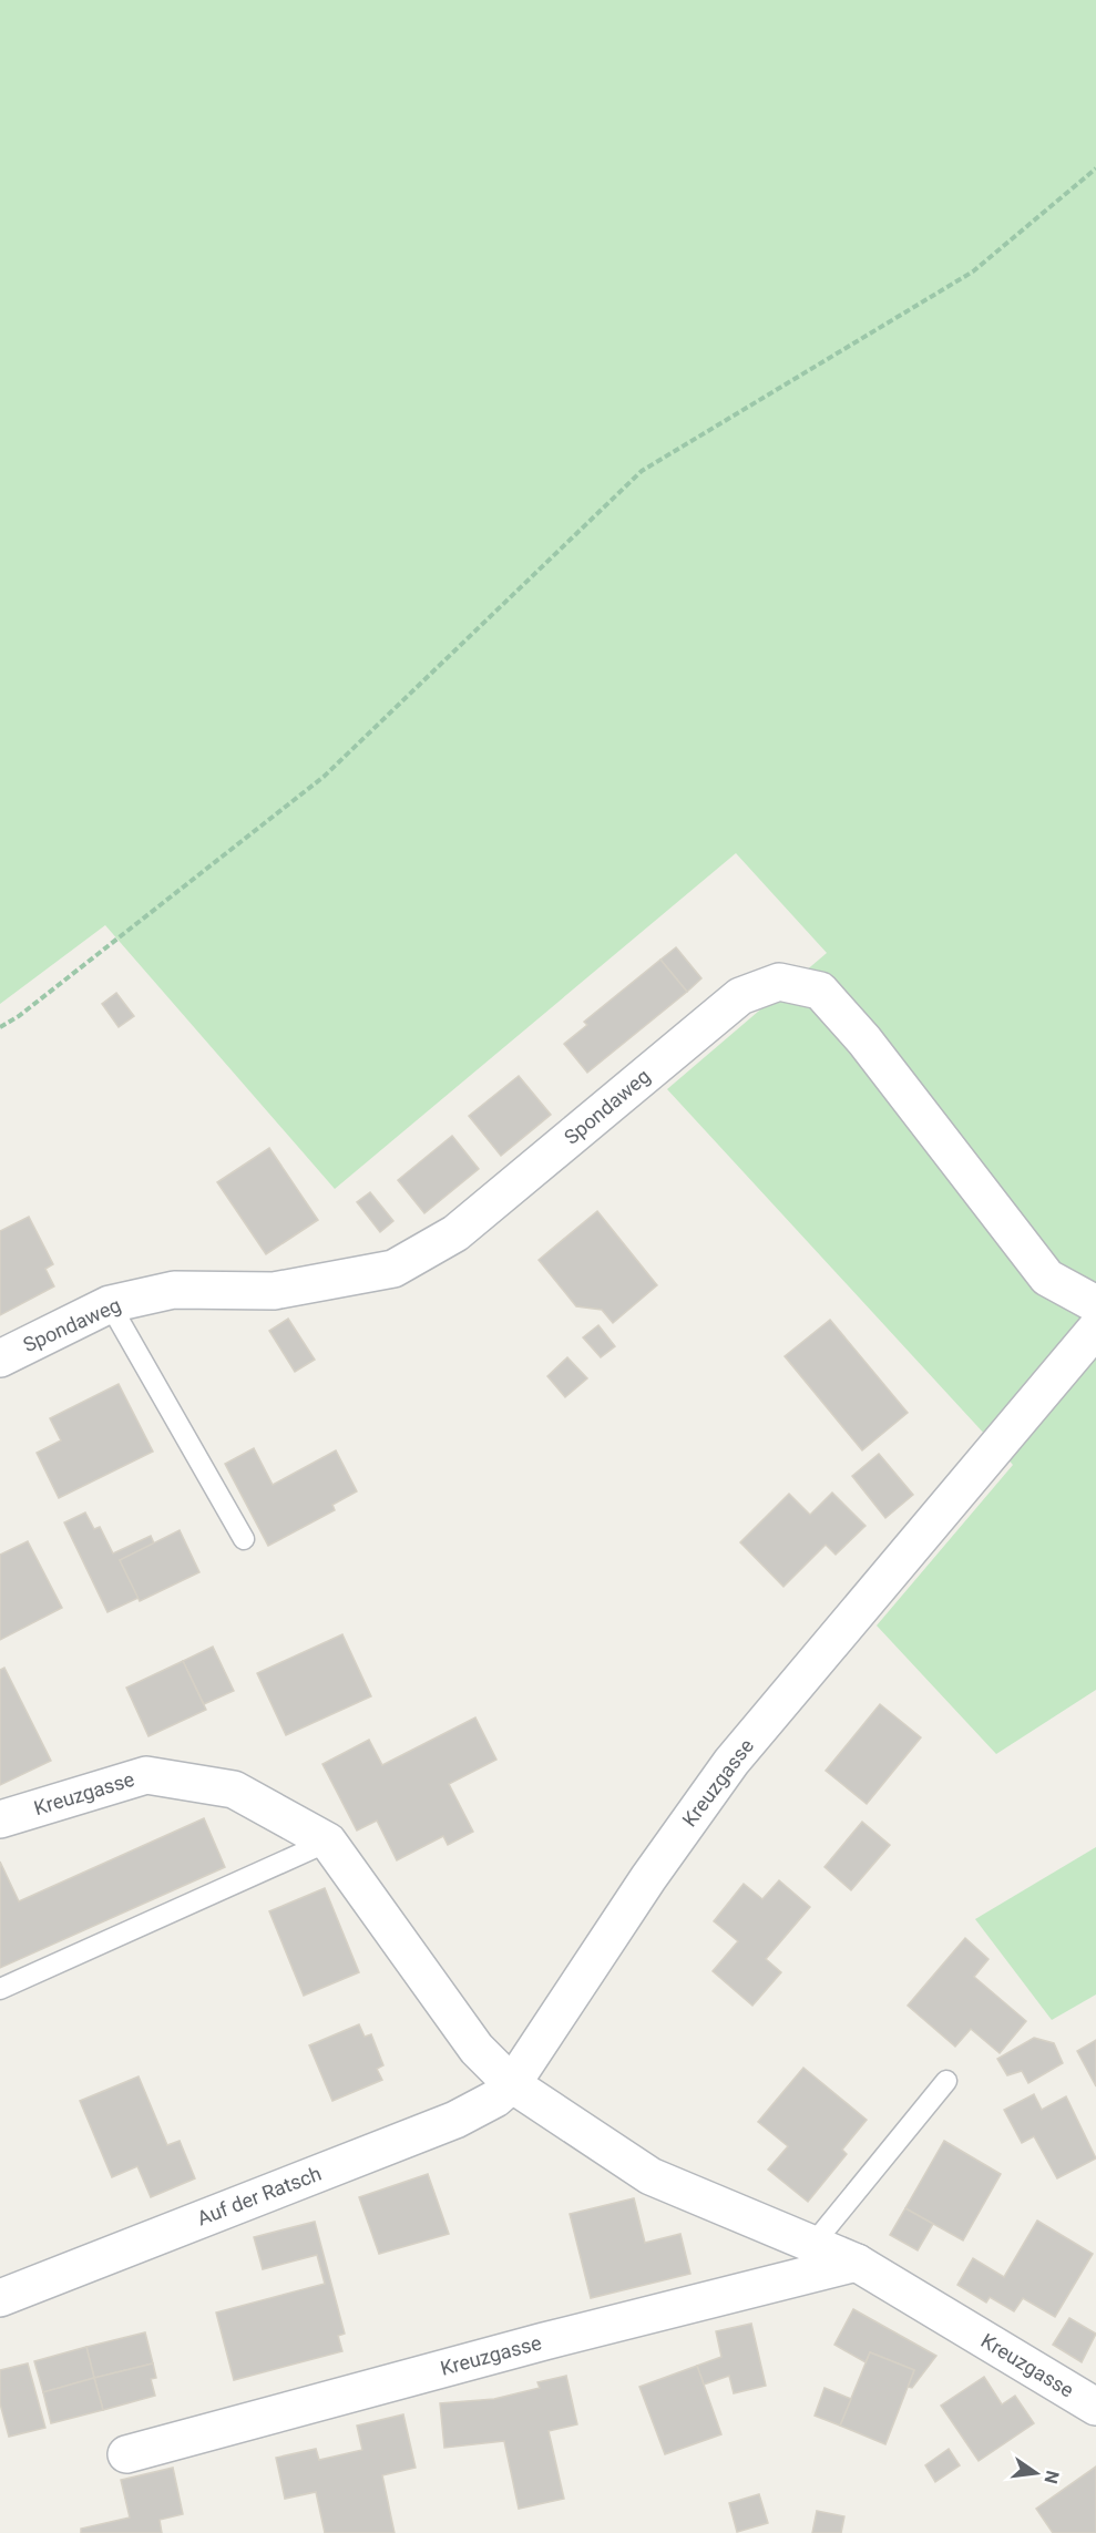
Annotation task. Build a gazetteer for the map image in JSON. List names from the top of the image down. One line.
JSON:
{"streets":{"street":["Spondaweg","Kreuzgasse","Auf der Ratsch"]},"crossings":[["Kreuzgasse","Auf der Ratsch"]],"north":"right"}
